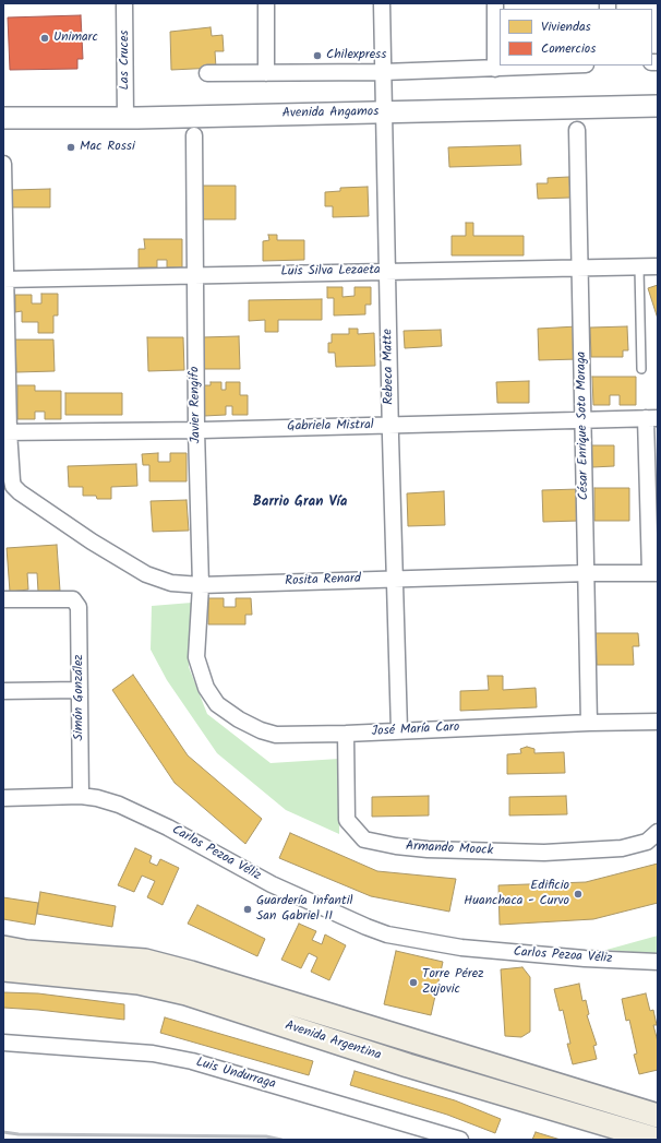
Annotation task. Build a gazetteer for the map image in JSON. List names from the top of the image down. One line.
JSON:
{"streets":{"main road":["Avenida Angamos","Avenida Argentina"],"street":["Las Cruces","Luis Silva Lezaeta","Rebeca Matte","Javier Rengifo","César Enrique Soto Moraga","Gabriela Mistral","Rosita Renard","Simón González","José María Caro","Armando Moock","Carlos Pezoa Véliz","Luis Undurraga"]},"crossings":[["Las Cruces","Avenida Angamos"],["Avenida Angamos","Rebeca Matte"],["Luis Silva Lezaeta","Rebeca Matte"],["Luis Silva Lezaeta","Javier Rengifo"],["Luis Silva Lezaeta","César Enrique Soto Moraga"],["Rebeca Matte","Gabriela Mistral"],["Rebeca Matte","Rosita Renard"],["Rebeca Matte","José María Caro"],["Javier Rengifo","Gabriela Mistral"],["Javier Rengifo","Rosita Renard"],["Javier Rengifo","José María Caro"],["César Enrique Soto Moraga","Gabriela Mistral"],["César Enrique Soto Moraga","Rosita Renard"],["César Enrique Soto Moraga","José María Caro"],["Gabriela Mistral","Rosita Renard"],["Simón González","Carlos Pezoa Véliz"],["José María Caro","Armando Moock"]],"districts":["Barrio Gran Vía"],"places":["Unimarc","Chilexpress","Mac Rossi","Edificio Huanchaca - Curvo","Guardería Infantil San Gabriel II","Torre Pérez Zujovic"],"legend":["Viviendas","Comercios"]}
